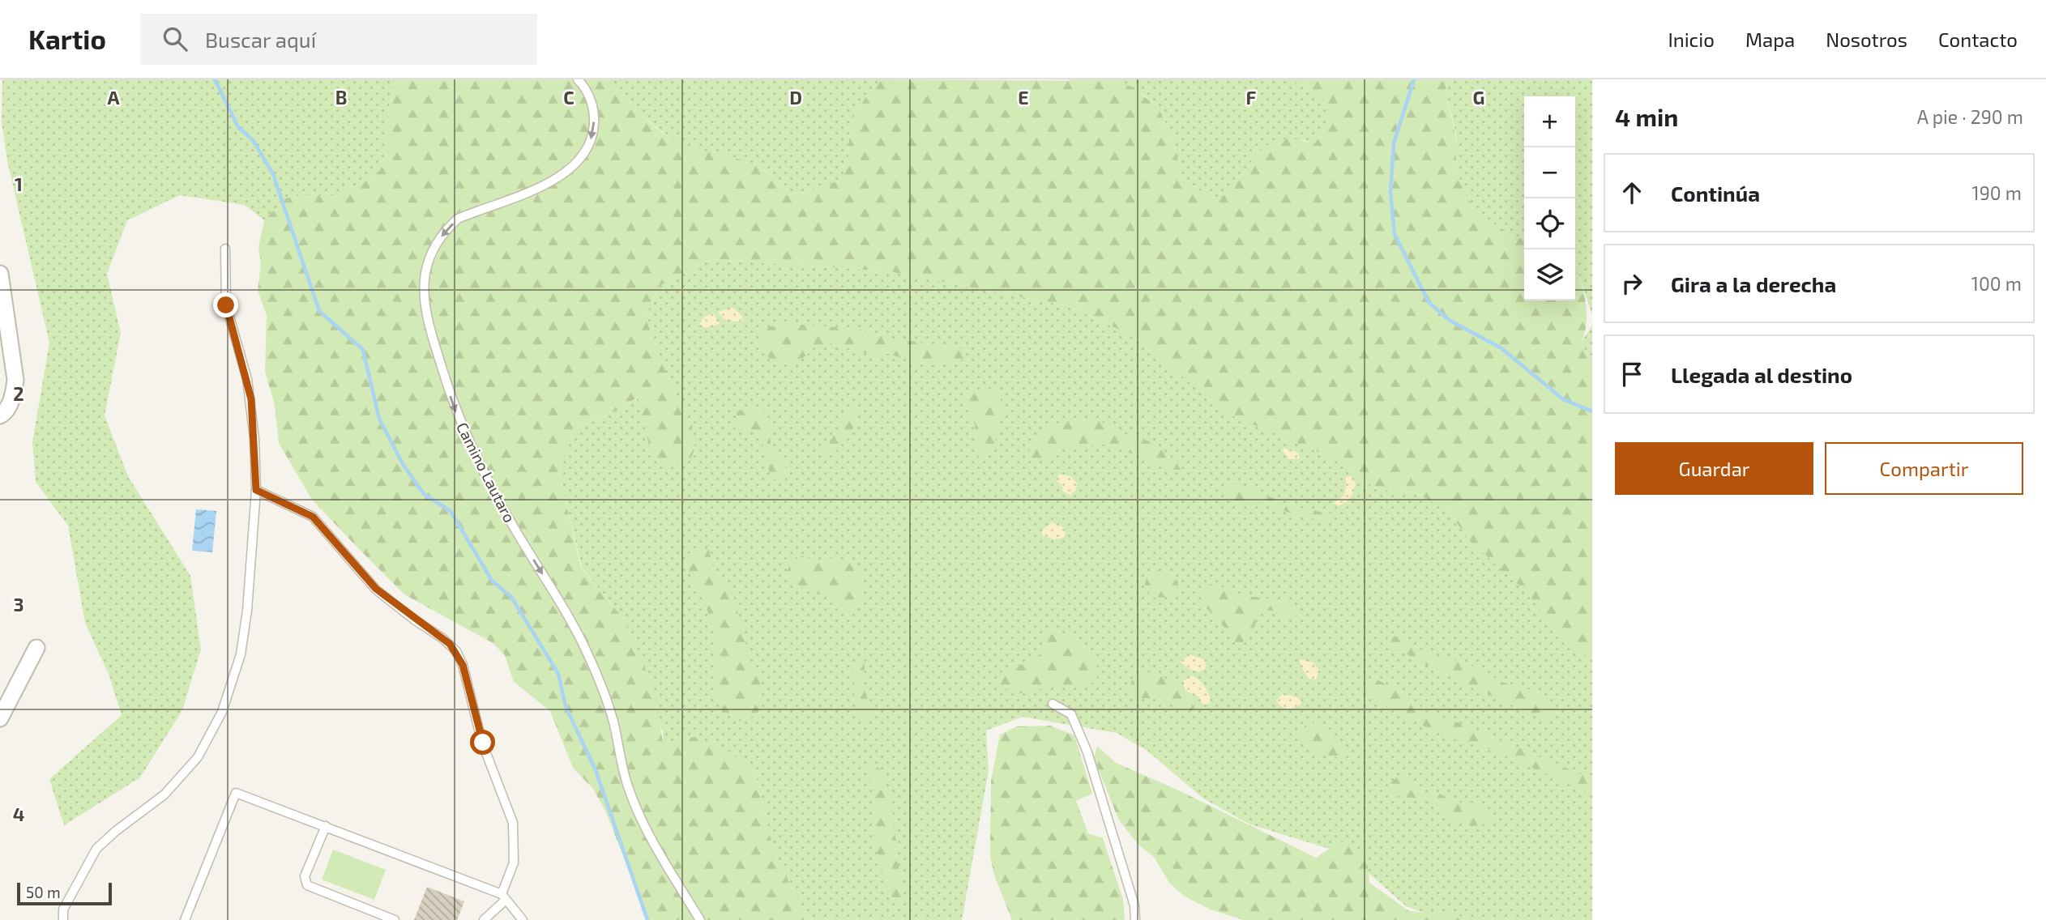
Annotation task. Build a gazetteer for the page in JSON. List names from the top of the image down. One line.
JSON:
{"streets":{"lane":["Camino Lautaro"]},"one_way":["Camino Lautaro"],"scale_bar":"50 m","page":{"header":"Kartio","search":"Buscar aquí","nav":["Inicio","Mapa","Nosotros","Contacto"],"heading":["4 min","A pie · 290 m"],"map_buttons":["+","−"],"list":[["Continúa","190 m"],["Gira a la derecha","100 m"],"Llegada al destino"],"buttons":["Guardar","Compartir"],"scale":"50 m"},"grid":{"columns":["A","B","C","D","E","F","G"],"rows":["1","2","3","4"]}}
